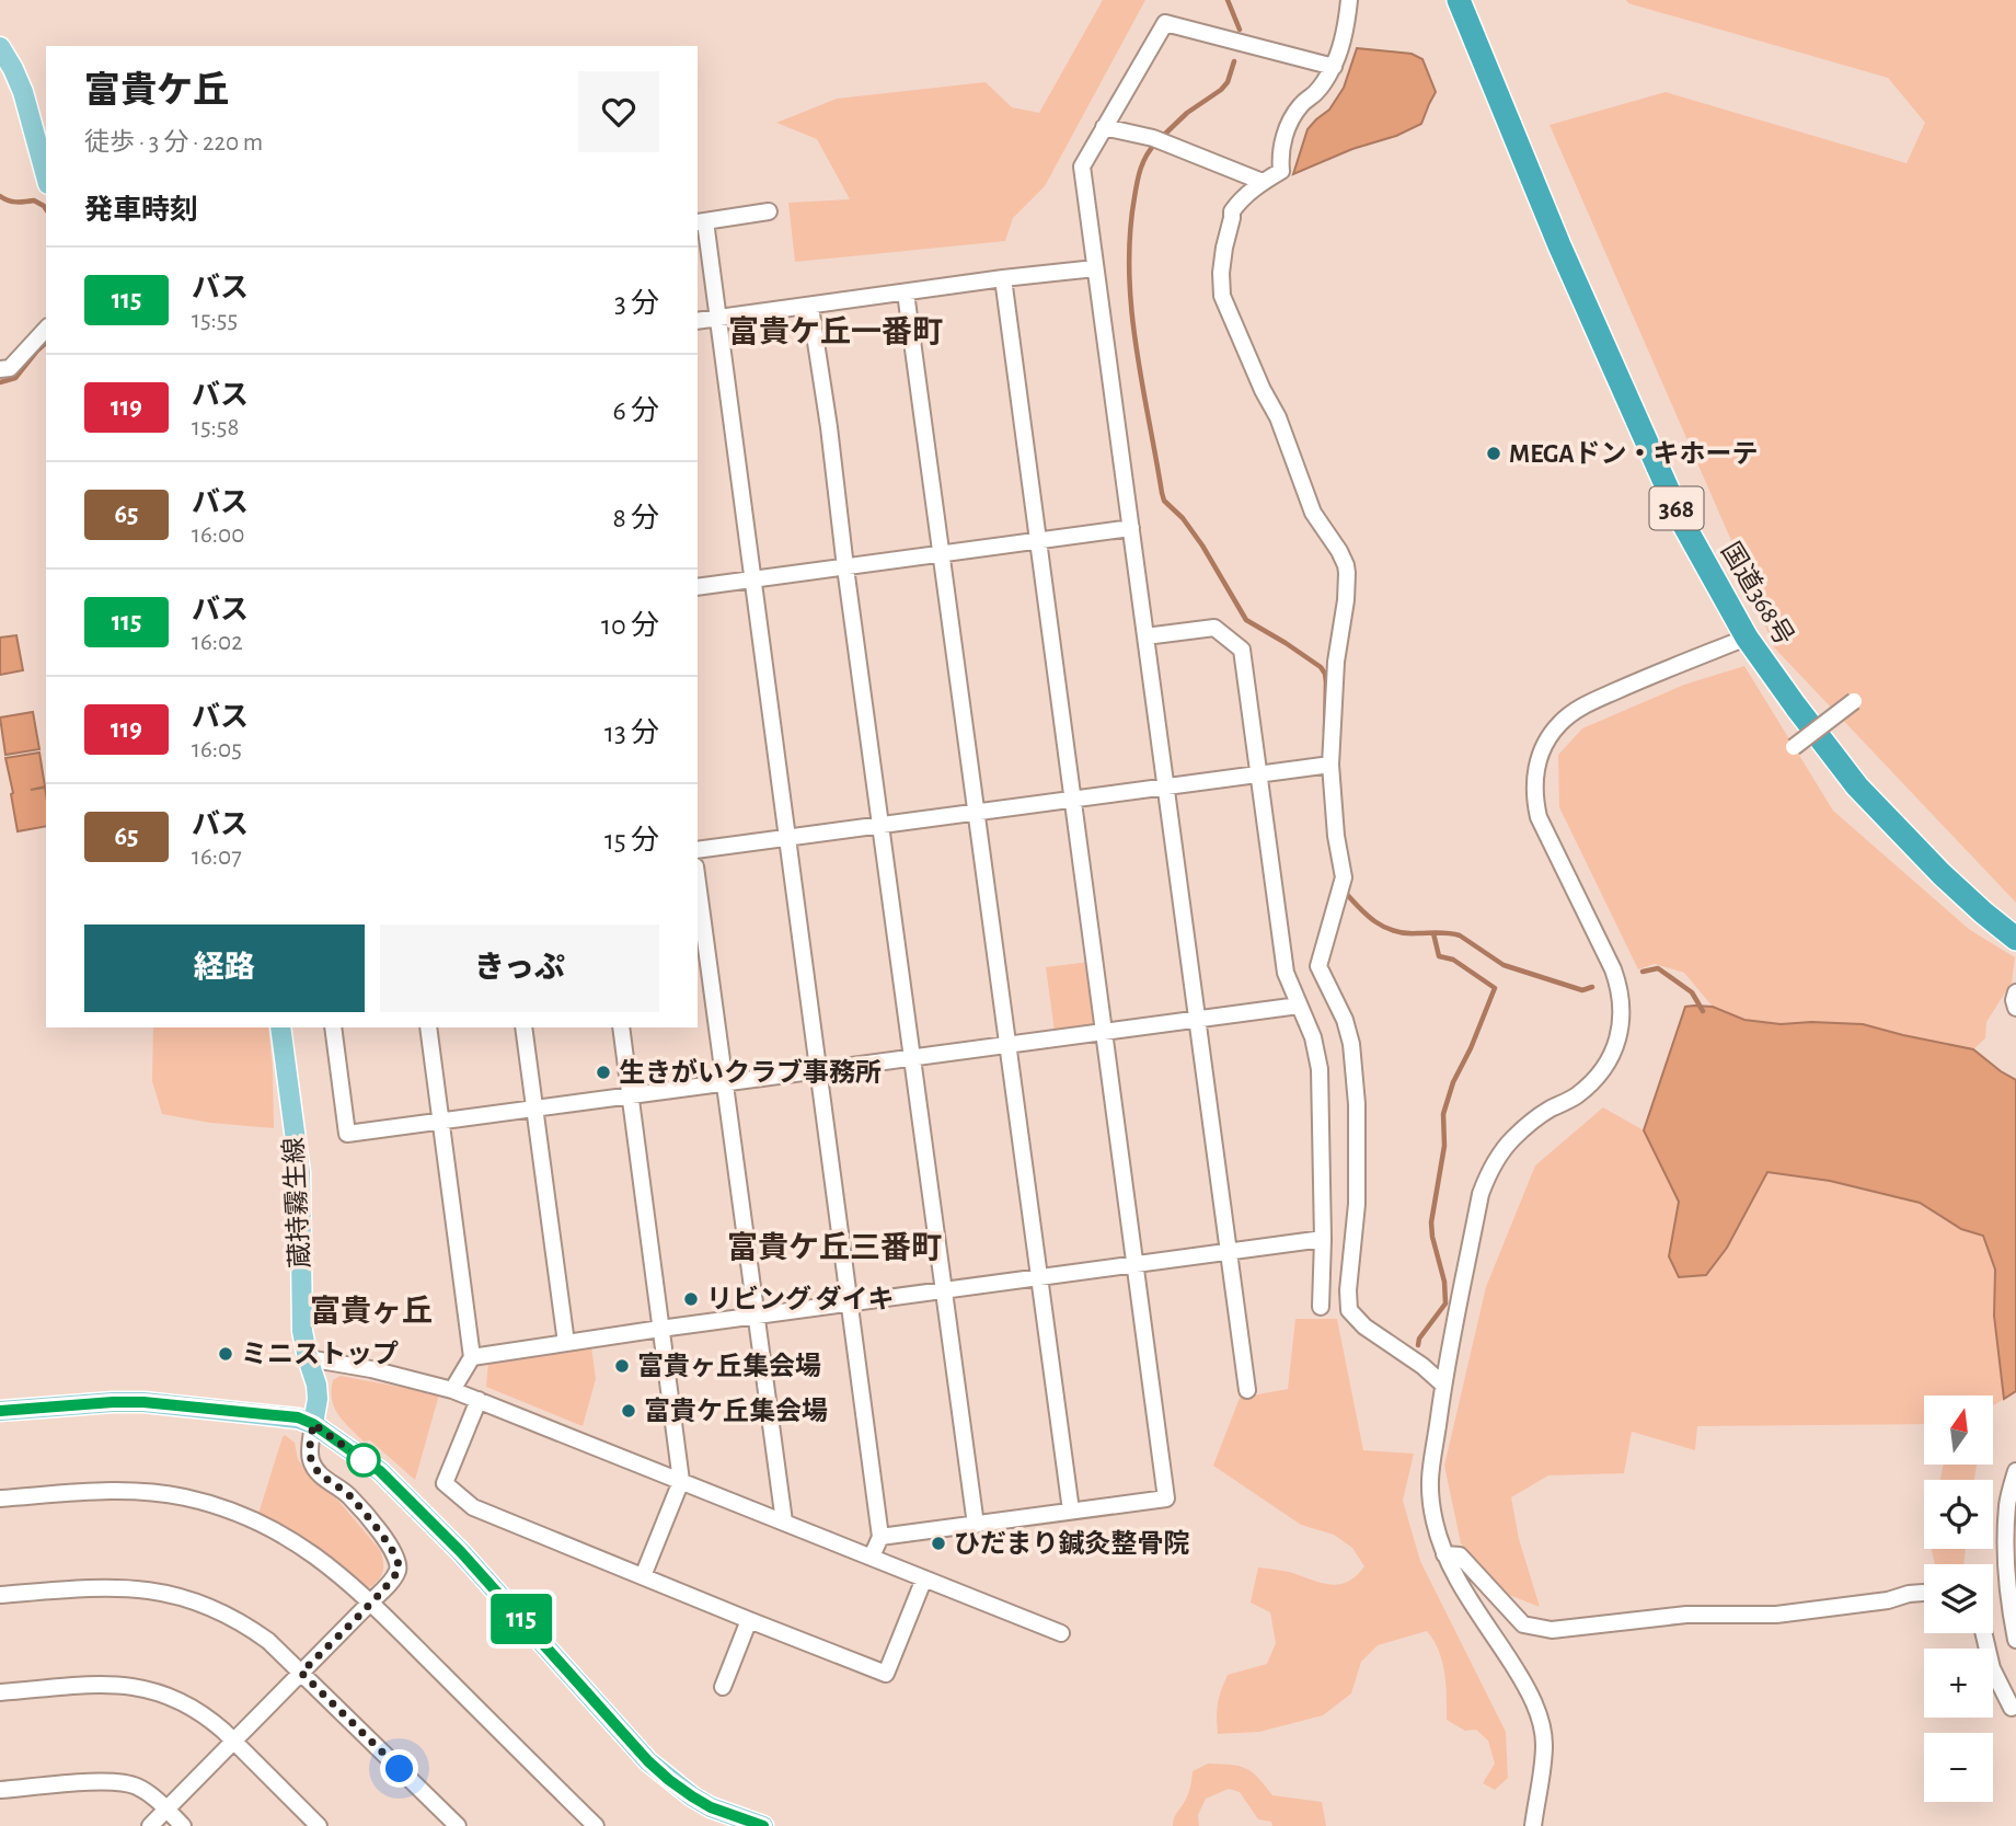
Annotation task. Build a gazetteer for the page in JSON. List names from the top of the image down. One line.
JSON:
{"streets":{"highway":["368","国道368号"],"main road":["蔵持霧生線"]},"districts":["富貴ケ丘一番町","富貴ケ丘三番町","富貴ヶ丘"],"places":["MEGAドン・キホーテ","生きがいクラブ事務所","リビング ダイキ","ミニストップ","富貴ヶ丘集会場","富貴ケ丘集会場","ひだまり鍼灸整骨院"],"lines":["bus line 115"],"north":"top","page":{"on_map":"115","heading":[["富貴ケ丘","徒歩 · 3 分 · 220 m"],"発車時刻"],"list":[{"mark":"115","name":"バス","note":"15:55","value":"3 分"},{"mark":"119","name":"バス","note":"15:58","value":"6 分"},{"mark":"65","name":"バス","note":"16:00","value":"8 分"},{"mark":"115","name":"バス","note":"16:02","value":"10 分"},{"mark":"119","name":"バス","note":"16:05","value":"13 分"},{"mark":"65","name":"バス","note":"16:07","value":"15 分"}],"buttons":["経路","きっぷ"],"map_buttons":["+","−"]}}
